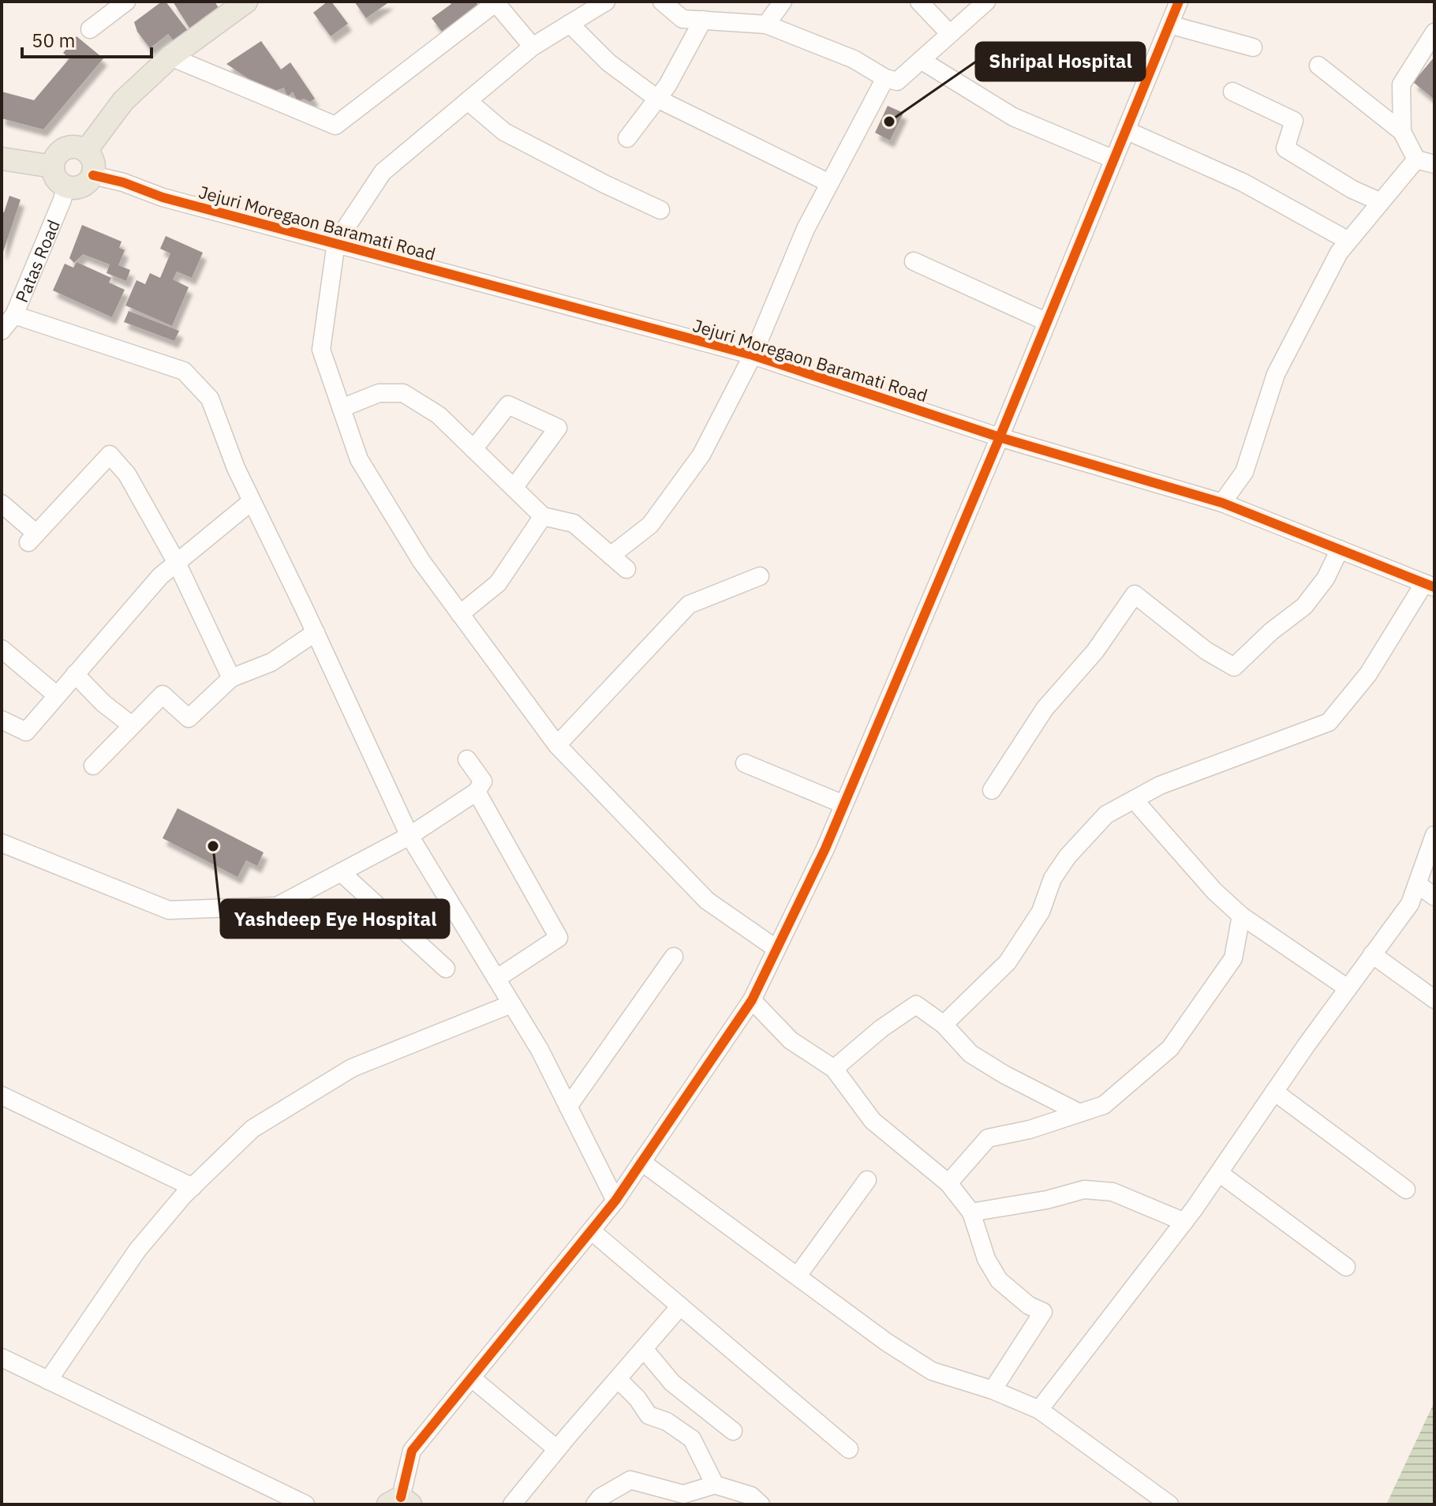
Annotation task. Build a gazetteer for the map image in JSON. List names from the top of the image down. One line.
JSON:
{"streets":{"street":["Jejuri Moregaon Baramati Road","Patas Road"]},"crossings":[["Jejuri Moregaon Baramati Road","Patas Road"]],"places":["Shripal Hospital","Yashdeep Eye Hospital"],"scale_bar":"50 m"}
